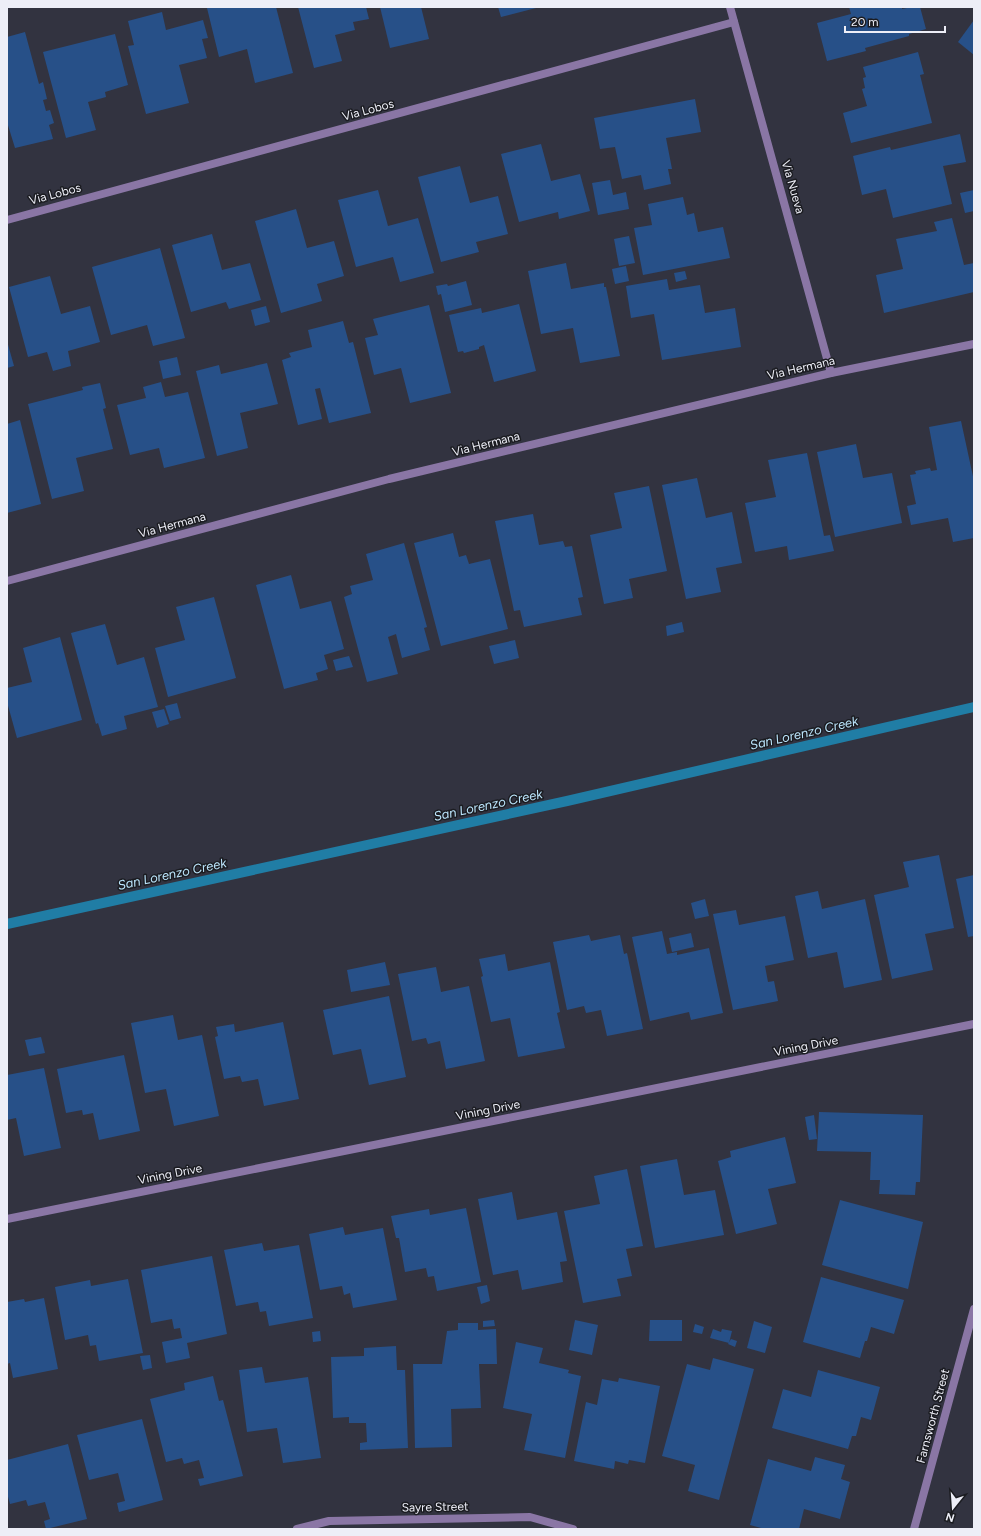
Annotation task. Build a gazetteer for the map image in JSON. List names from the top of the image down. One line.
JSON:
{"streets":{"street":["Via Lobos","Via Nueva","Via Hermana","Vining Drive","Farnsworth Street","Sayre Street"]},"crossings":[["Via Lobos","Via Nueva"],["Via Nueva","Via Hermana"]],"water":["San Lorenzo Creek"],"scale_bar":"20 m","north":"bottom"}
